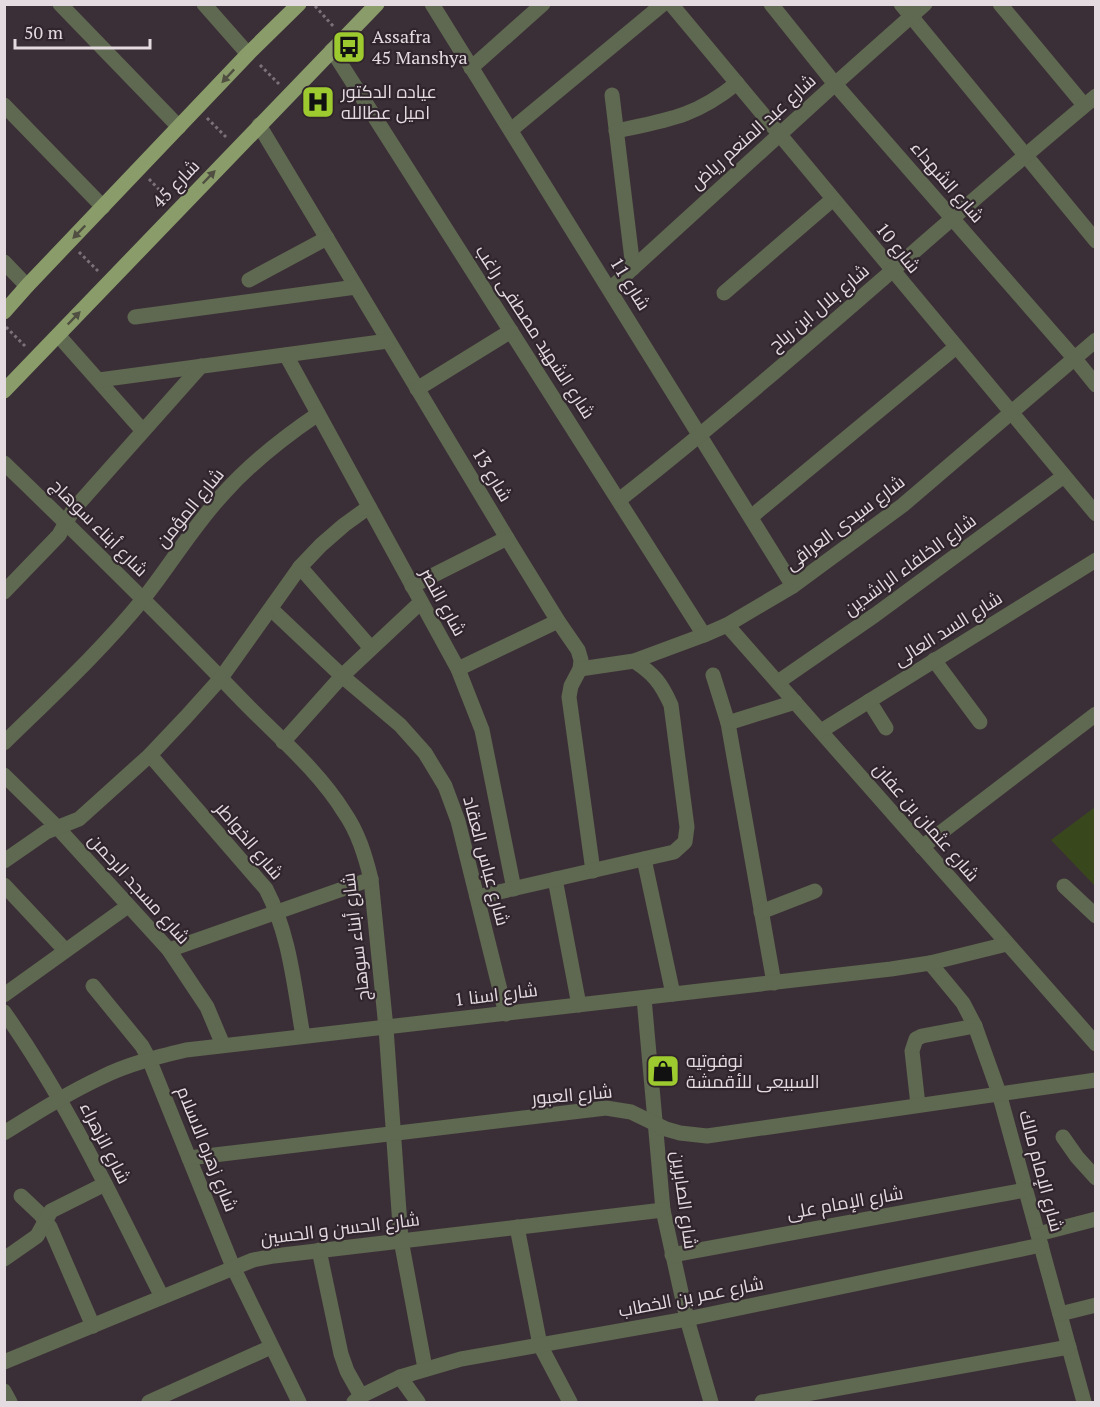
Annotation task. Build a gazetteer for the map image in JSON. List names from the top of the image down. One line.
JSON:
{"streets":{"main road":["شارع 45"],"street":["شارع عبد المنعم رياض","شارع الشهداء","شارع 10","شارع 11","شارع بلال ابن رباح","شارع الشهيد مصطفى راغب","شارع 13","شارع المؤمن","شارع سيدى العراقى","شارع أبناء سوهاج","شارع الخلفاء الراشدين","شارع النصر","شارع السد العالى","شارع عثمان بن عفان","شارع الخواطر","شارع عباس العقاد","شارع مسجد الرحمن","شارع اسنا 1","شارع العبور","شارع الزهراء","شارع زهره الاسلام","شارع الإمام مالك","شارع الصابرين","شارع الإمام على","شارع الحسن و الحسين","شارع عمر بن الخطاب"]},"crossings":[["شارع عبد المنعم رياض","شارع الشهداء"],["شارع عبد المنعم رياض","شارع 10"],["شارع عبد المنعم رياض","شارع 11"],["شارع الشهداء","شارع بلال ابن رباح"],["شارع الشهداء","شارع سيدى العراقى"],["شارع 45","شارع الشهيد مصطفى راغب"],["شارع 45","شارع 13"],["شارع 10","شارع بلال ابن رباح"],["شارع 10","شارع سيدى العراقى"],["شارع 10","شارع الخلفاء الراشدين"],["شارع 11","شارع بلال ابن رباح"],["شارع 11","شارع سيدى العراقى"],["شارع بلال ابن رباح","شارع الشهيد مصطفى راغب"],["شارع الشهيد مصطفى راغب","شارع سيدى العراقى"],["شارع 13","شارع سيدى العراقى"],["شارع المؤمن","شارع أبناء سوهاج"],["شارع المؤمن","شارع النصر"],["شارع سيدى العراقى","شارع عثمان بن عفان"],["شارع أبناء سوهاج","شارع اسنا 1"],["شارع أبناء سوهاج","شارع العبور"],["شارع أبناء سوهاج","شارع الحسن و الحسين"],["شارع أبناء سوهاج","شارع عمر بن الخطاب"],["شارع الخلفاء الراشدين","شارع عثمان بن عفان"],["شارع السد العالى","شارع عثمان بن عفان"],["شارع عثمان بن عفان","شارع اسنا 1"],["شارع الخواطر","شارع اسنا 1"],["شارع عباس العقاد","شارع اسنا 1"],["شارع مسجد الرحمن","شارع اسنا 1"],["شارع اسنا 1","شارع الزهراء"],["شارع اسنا 1","شارع زهره الاسلام"],["شارع اسنا 1","شارع الإمام مالك"],["شارع اسنا 1","شارع الصابرين"],["شارع العبور","شارع زهره الاسلام"],["شارع العبور","شارع الإمام مالك"],["شارع العبور","شارع الصابرين"],["شارع الزهراء","شارع الحسن و الحسين"],["شارع زهره الاسلام","شارع الحسن و الحسين"],["شارع الإمام مالك","شارع الإمام على"],["شارع الإمام مالك","شارع عمر بن الخطاب"],["شارع الصابرين","شارع الإمام على"],["شارع الصابرين","شارع الحسن و الحسين"],["شارع الصابرين","شارع عمر بن الخطاب"]],"places":{"bus stop":["Assafra 45 Manshya"],"hospital":["عياده الدكتور اميل عطالله"],"shop":["نوفوتيه السبيعى للأقمشة"]},"scale_bar":"50 m"}
